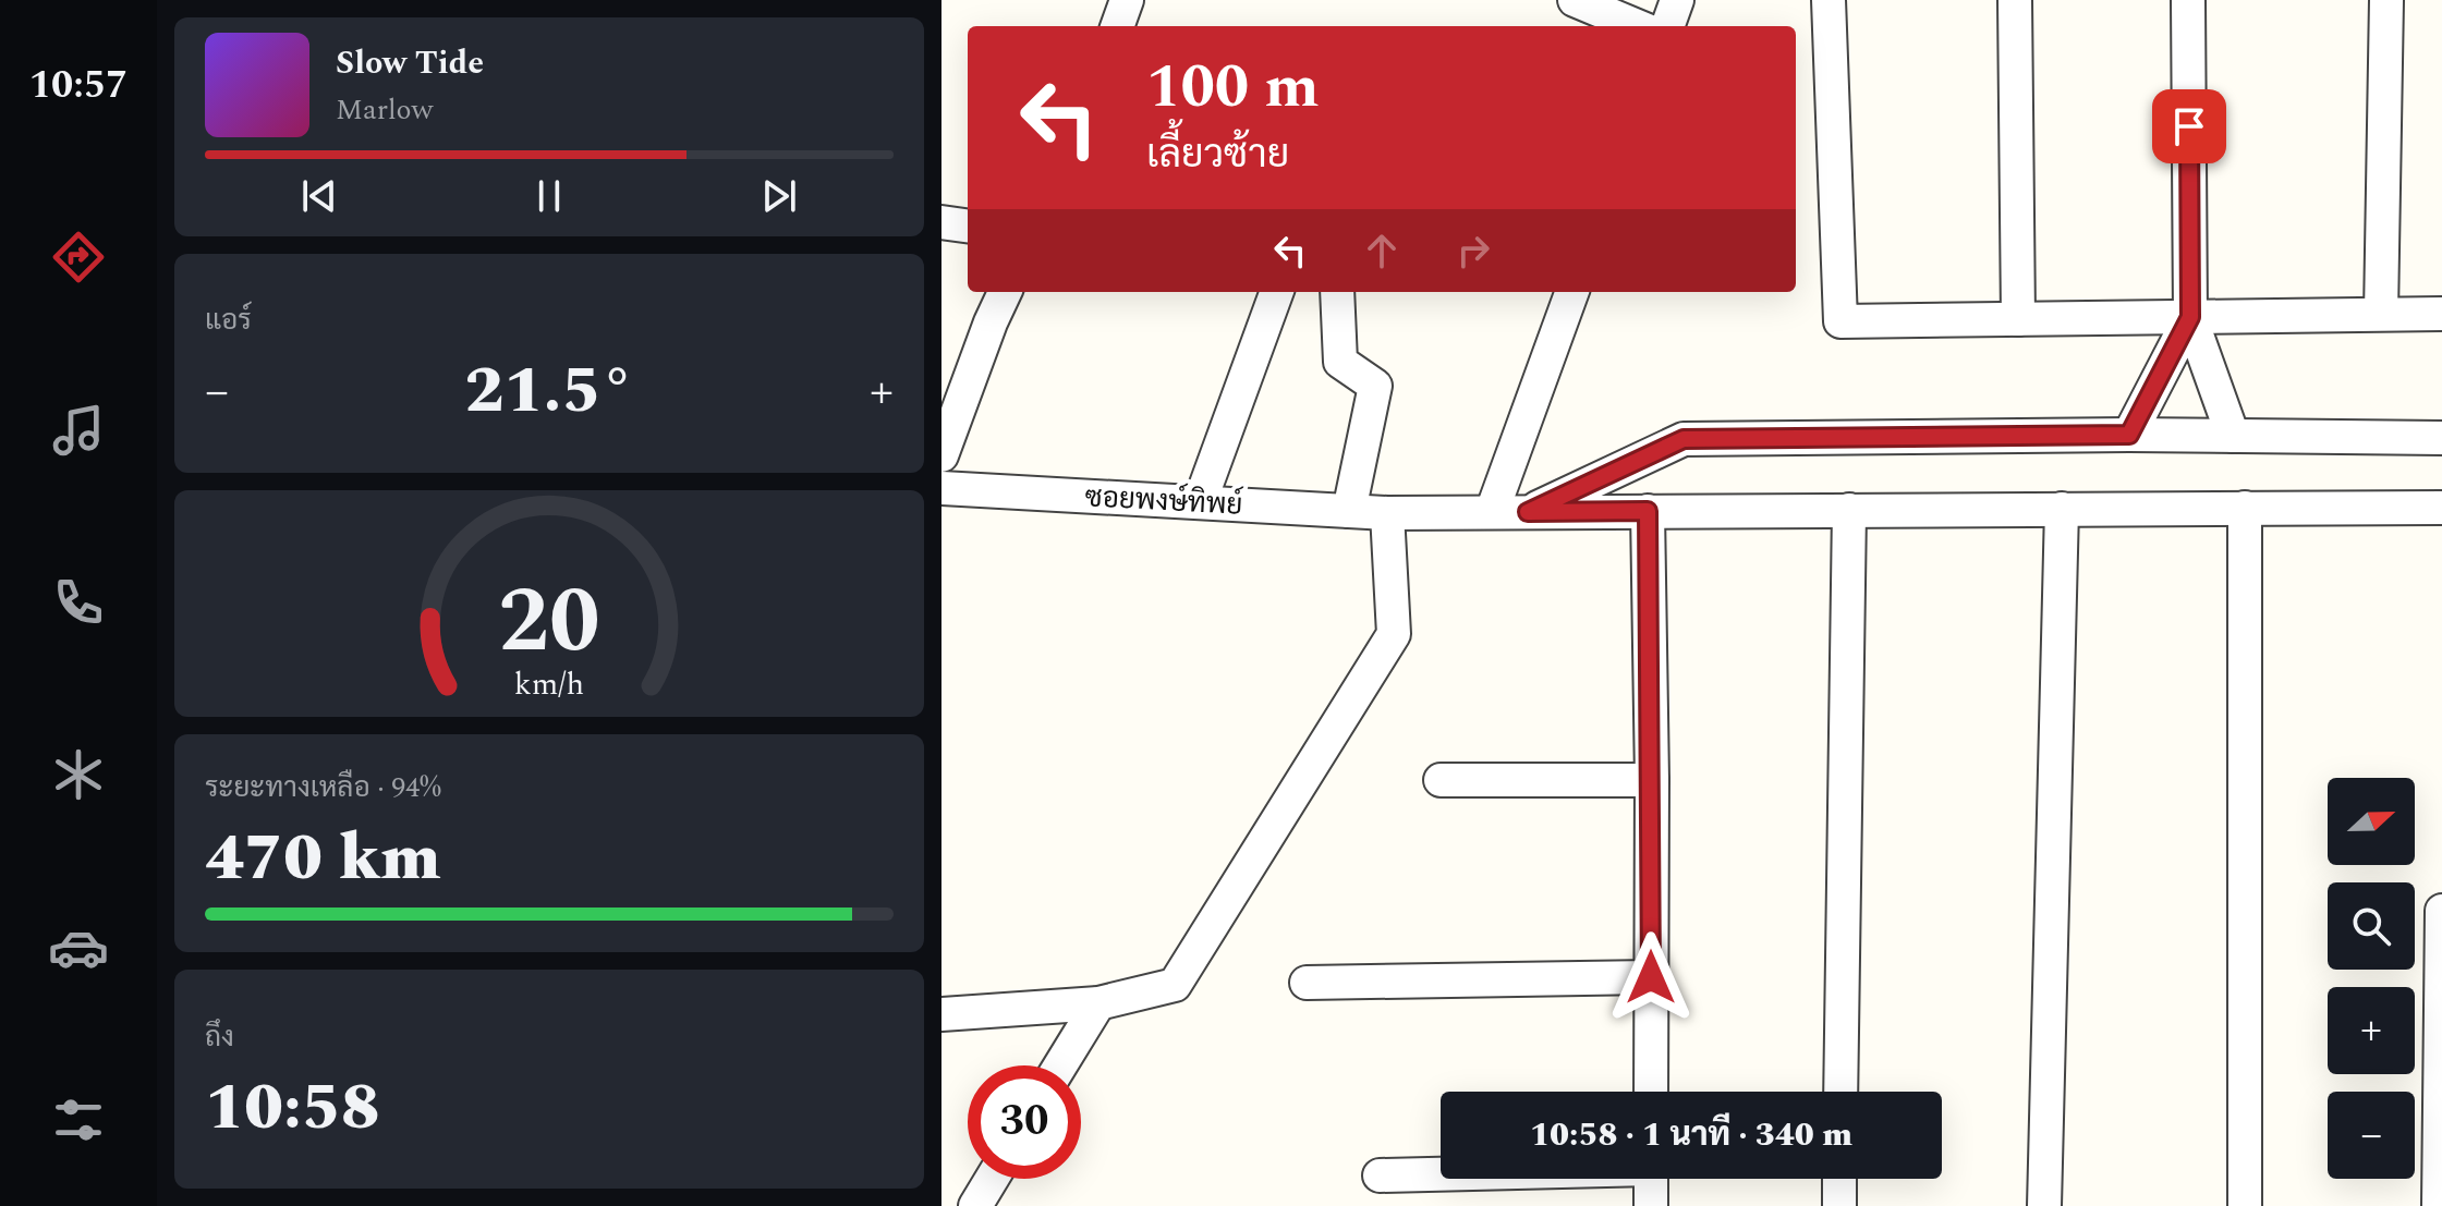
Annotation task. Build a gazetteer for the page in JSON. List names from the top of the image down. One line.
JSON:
{"streets":{"street":["ซอยพงษ์ทิพย์"]},"north":"right","page":{"tabs":"10:57","turn":["100 m","เลี้ยวซ้าย"],"song":["Slow Tide","Marlow"],"tile":["แอร์",["ระยะทางเหลือ · 94%","470 km"],["ถึง","10:58"]],"heat":["−","21.5°","+"],"map_buttons":["+","−"],"limit":"30","trip":"10:58 · 1 นาที · 340 m","gauge":["20","km/h"]}}
